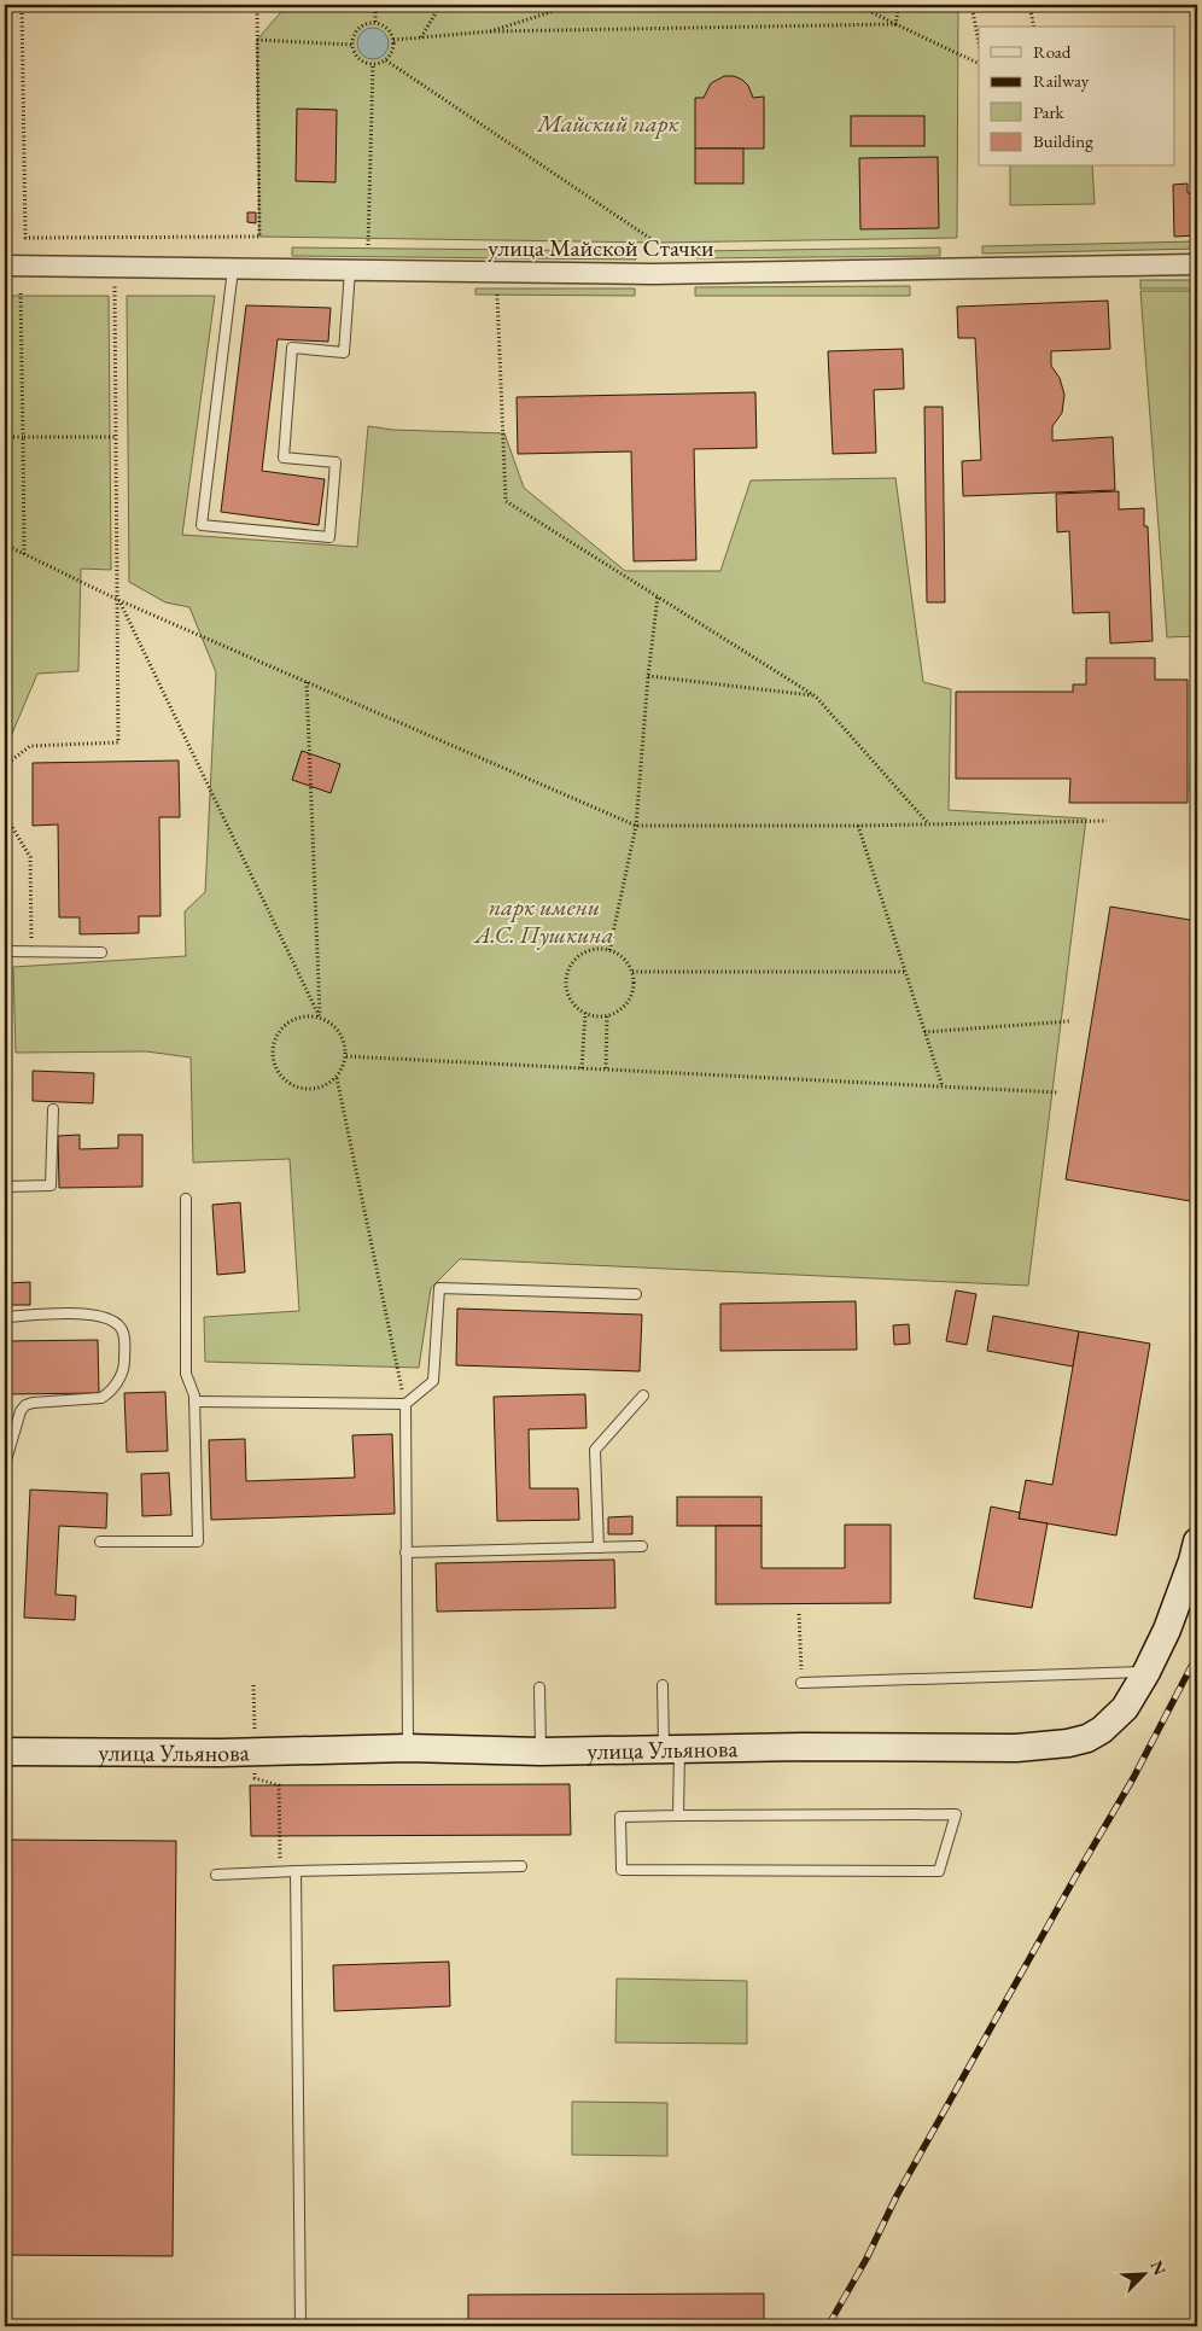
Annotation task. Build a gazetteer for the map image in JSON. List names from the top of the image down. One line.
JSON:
{"streets":{"main road":["улица Ульянова"],"street":["улица Майской Стачки"]},"parks":["Майский парк","парк имени А.С. Пушкина"],"legend":["Road","Railway","Park","Building"],"north":"top right"}
